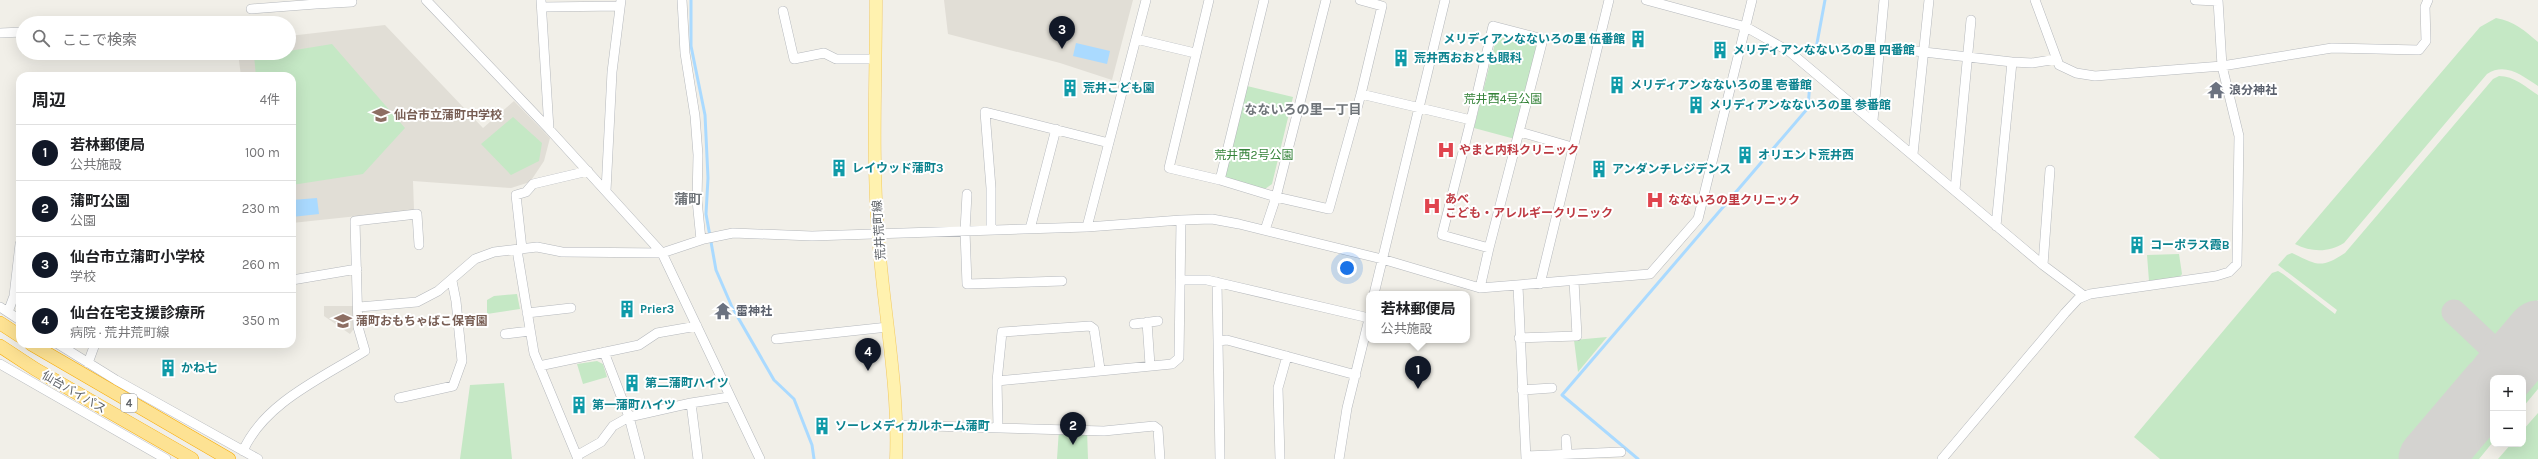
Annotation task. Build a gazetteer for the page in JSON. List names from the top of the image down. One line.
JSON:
{"streets":{"highway":["仙台バイパス","4"],"main road":["荒井荒町線"]},"districts":["なないろの里一丁目","蒲町"],"parks":["荒井西4号公園","荒井西2号公園"],"places":{"building":["メリディアンなないろの里 伍番館","メリディアンなないろの里 四番館","荒井西おおとも眼科","メリディアンなないろの里 壱番館","荒井こども園","メリディアンなないろの里 参番館","オリエント荒井西","レイウッド蒲町3","アンダンチレジデンス","コーポラス霞B","Prier3","かね七","第二蒲町ハイツ","第一蒲町ハイツ","ソーレメディカルホーム蒲町"],"temple":["浪分神社","雷神社"],"school or university":["仙台市立蒲町中学校","蒲町おもちゃばこ保育園"],"hospital":["やまと内科クリニック","なないろの里クリニック","あべ こども・アレルギークリニック"]},"page":{"pins":["3","4","1","2"],"search":"ここで検索","heading":["周辺","4件"],"list":[{"mark":"1","name":"若林郵便局","note":"公共施設","value":"100 m"},{"mark":"2","name":"蒲町公園","note":"公園","value":"230 m"},{"mark":"3","name":"仙台市立蒲町小学校","note":"学校","value":"260 m"},{"mark":"4","name":"仙台在宅支援診療所","note":"病院 · 荒井荒町線","value":"350 m"}],"popup":["若林郵便局","公共施設"],"map_buttons":["+","−"]}}
